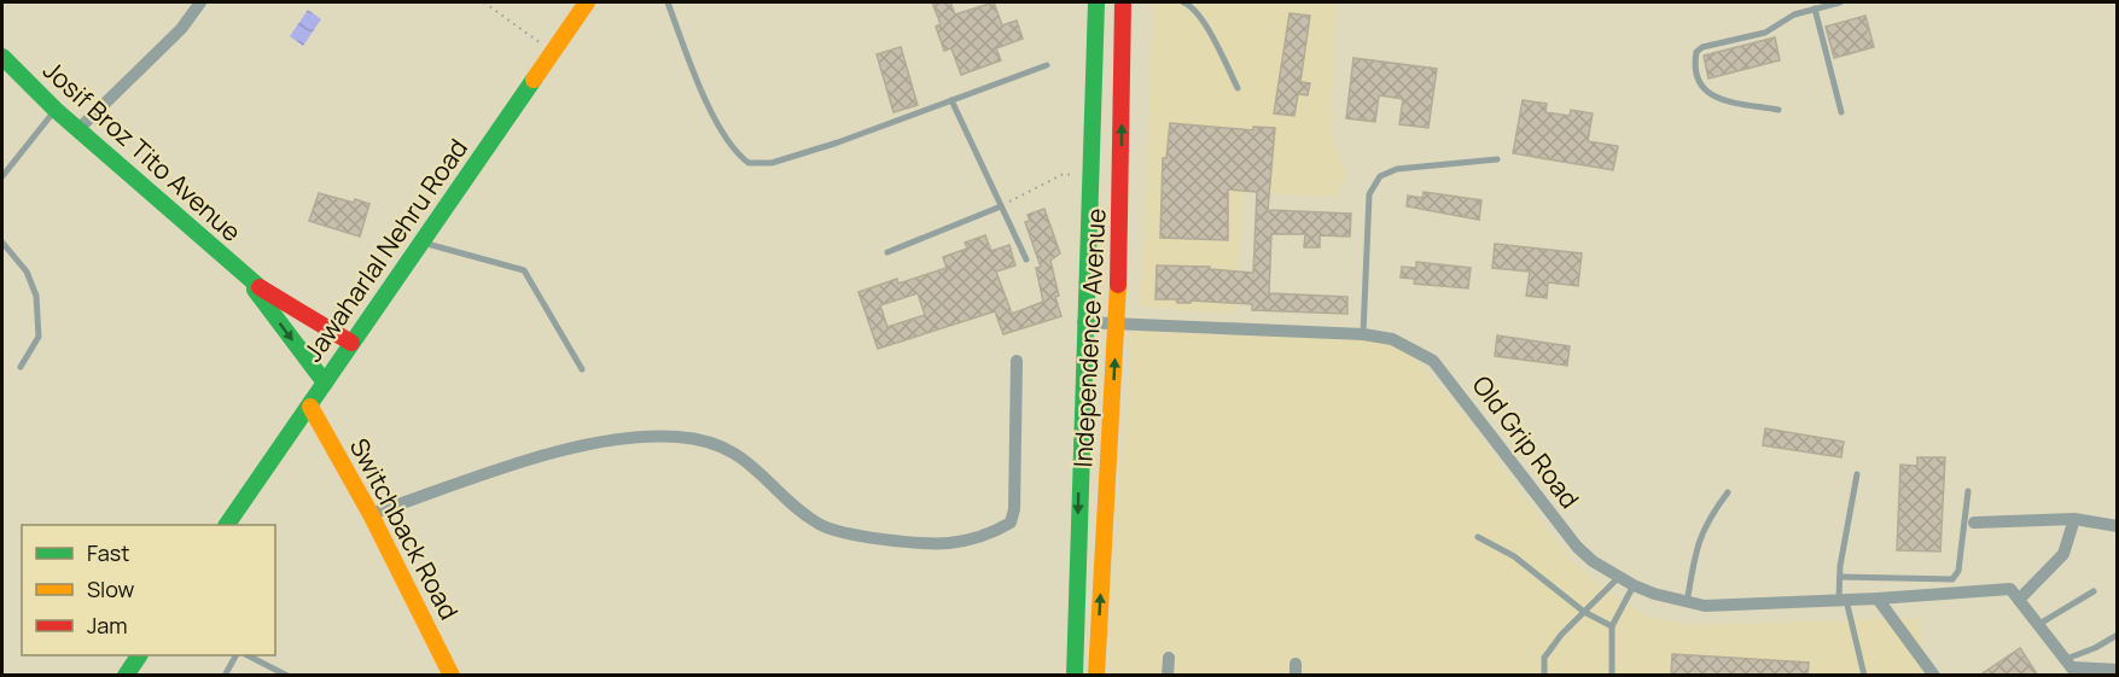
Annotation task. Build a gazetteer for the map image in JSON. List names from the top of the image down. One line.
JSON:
{"streets":{"main road":["Josif Broz Tito Avenue","Jawaharlal Nehru Road","Independence Avenue","Switchback Road"],"street":["Old Grip Road"]},"crossings":[["Josif Broz Tito Avenue","Jawaharlal Nehru Road"],["Jawaharlal Nehru Road","Switchback Road"],["Independence Avenue","Old Grip Road"]],"legend":["Fast","Slow","Jam"]}
